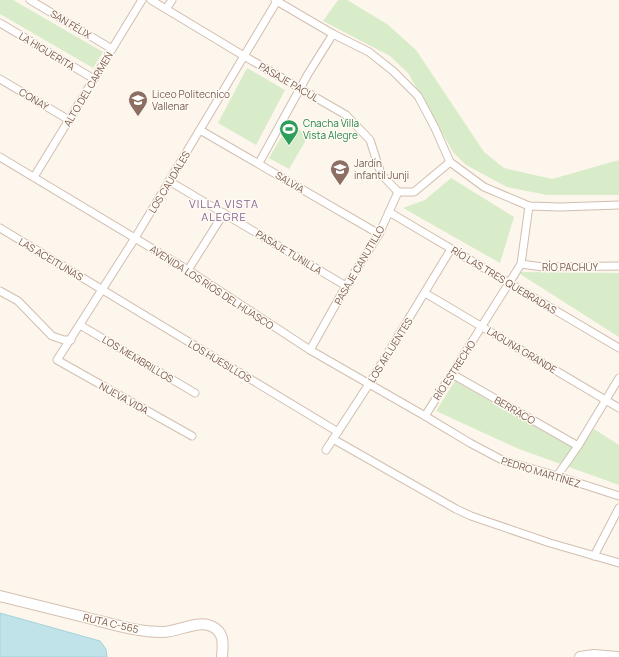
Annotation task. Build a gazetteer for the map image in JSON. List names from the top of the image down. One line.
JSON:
{"streets":{"main road":["RUTA C-565"],"street":["SAN FÉLIX","LA HIGUERITA","PASAJE PACUL","ALTO DEL CARMEN","CONAY","LOS CAUDALES","SALVIA","PASAJE TUNILLA","LAS ACEITUNAS","PASAJE CANUTILLO","RÍO PACHUY","RÍO LAS TRES QUEBRADAS","AVENIDA LOS RÍOS DEL HUASCO","LOS AFLUENTES","LAGUNA GRANDE","LOS MEMBRILLOS","LOS HUESILLOS","RÍO ESTRECHO","NUEVA VIDA","BERRACO","PEDRO MARTÍNEZ"]},"crossings":[["SAN FÉLIX","ALTO DEL CARMEN"],["LA HIGUERITA","ALTO DEL CARMEN"],["PASAJE PACUL","LOS CAUDALES"],["PASAJE PACUL","PASAJE CANUTILLO"],["ALTO DEL CARMEN","CONAY"],["ALTO DEL CARMEN","AVENIDA LOS RÍOS DEL HUASCO"],["LOS CAUDALES","SALVIA"],["LOS CAUDALES","PASAJE TUNILLA"],["LOS CAUDALES","LAS ACEITUNAS"],["LOS CAUDALES","AVENIDA LOS RÍOS DEL HUASCO"],["LOS CAUDALES","LOS MEMBRILLOS"],["LOS CAUDALES","LOS HUESILLOS"],["LOS CAUDALES","NUEVA VIDA"],["SALVIA","PASAJE CANUTILLO"],["PASAJE TUNILLA","PASAJE CANUTILLO"],["LAS ACEITUNAS","LOS HUESILLOS"],["PASAJE CANUTILLO","RÍO LAS TRES QUEBRADAS"],["PASAJE CANUTILLO","AVENIDA LOS RÍOS DEL HUASCO"],["RÍO LAS TRES QUEBRADAS","LOS AFLUENTES"],["RÍO LAS TRES QUEBRADAS","RÍO ESTRECHO"],["AVENIDA LOS RÍOS DEL HUASCO","LOS AFLUENTES"],["AVENIDA LOS RÍOS DEL HUASCO","RÍO ESTRECHO"],["AVENIDA LOS RÍOS DEL HUASCO","PEDRO MARTÍNEZ"],["LOS AFLUENTES","LAGUNA GRANDE"],["LOS AFLUENTES","LOS HUESILLOS"],["LAGUNA GRANDE","RÍO ESTRECHO"],["RÍO ESTRECHO","BERRACO"],["RÍO ESTRECHO","PEDRO MARTÍNEZ"]],"districts":["VILLA VISTA ALEGRE"],"places":{"school or university":["Liceo Politecnico Vallenar","Jardín infantil Junji"],"sports":["Cnacha Villa Vista Alegre"]}}
